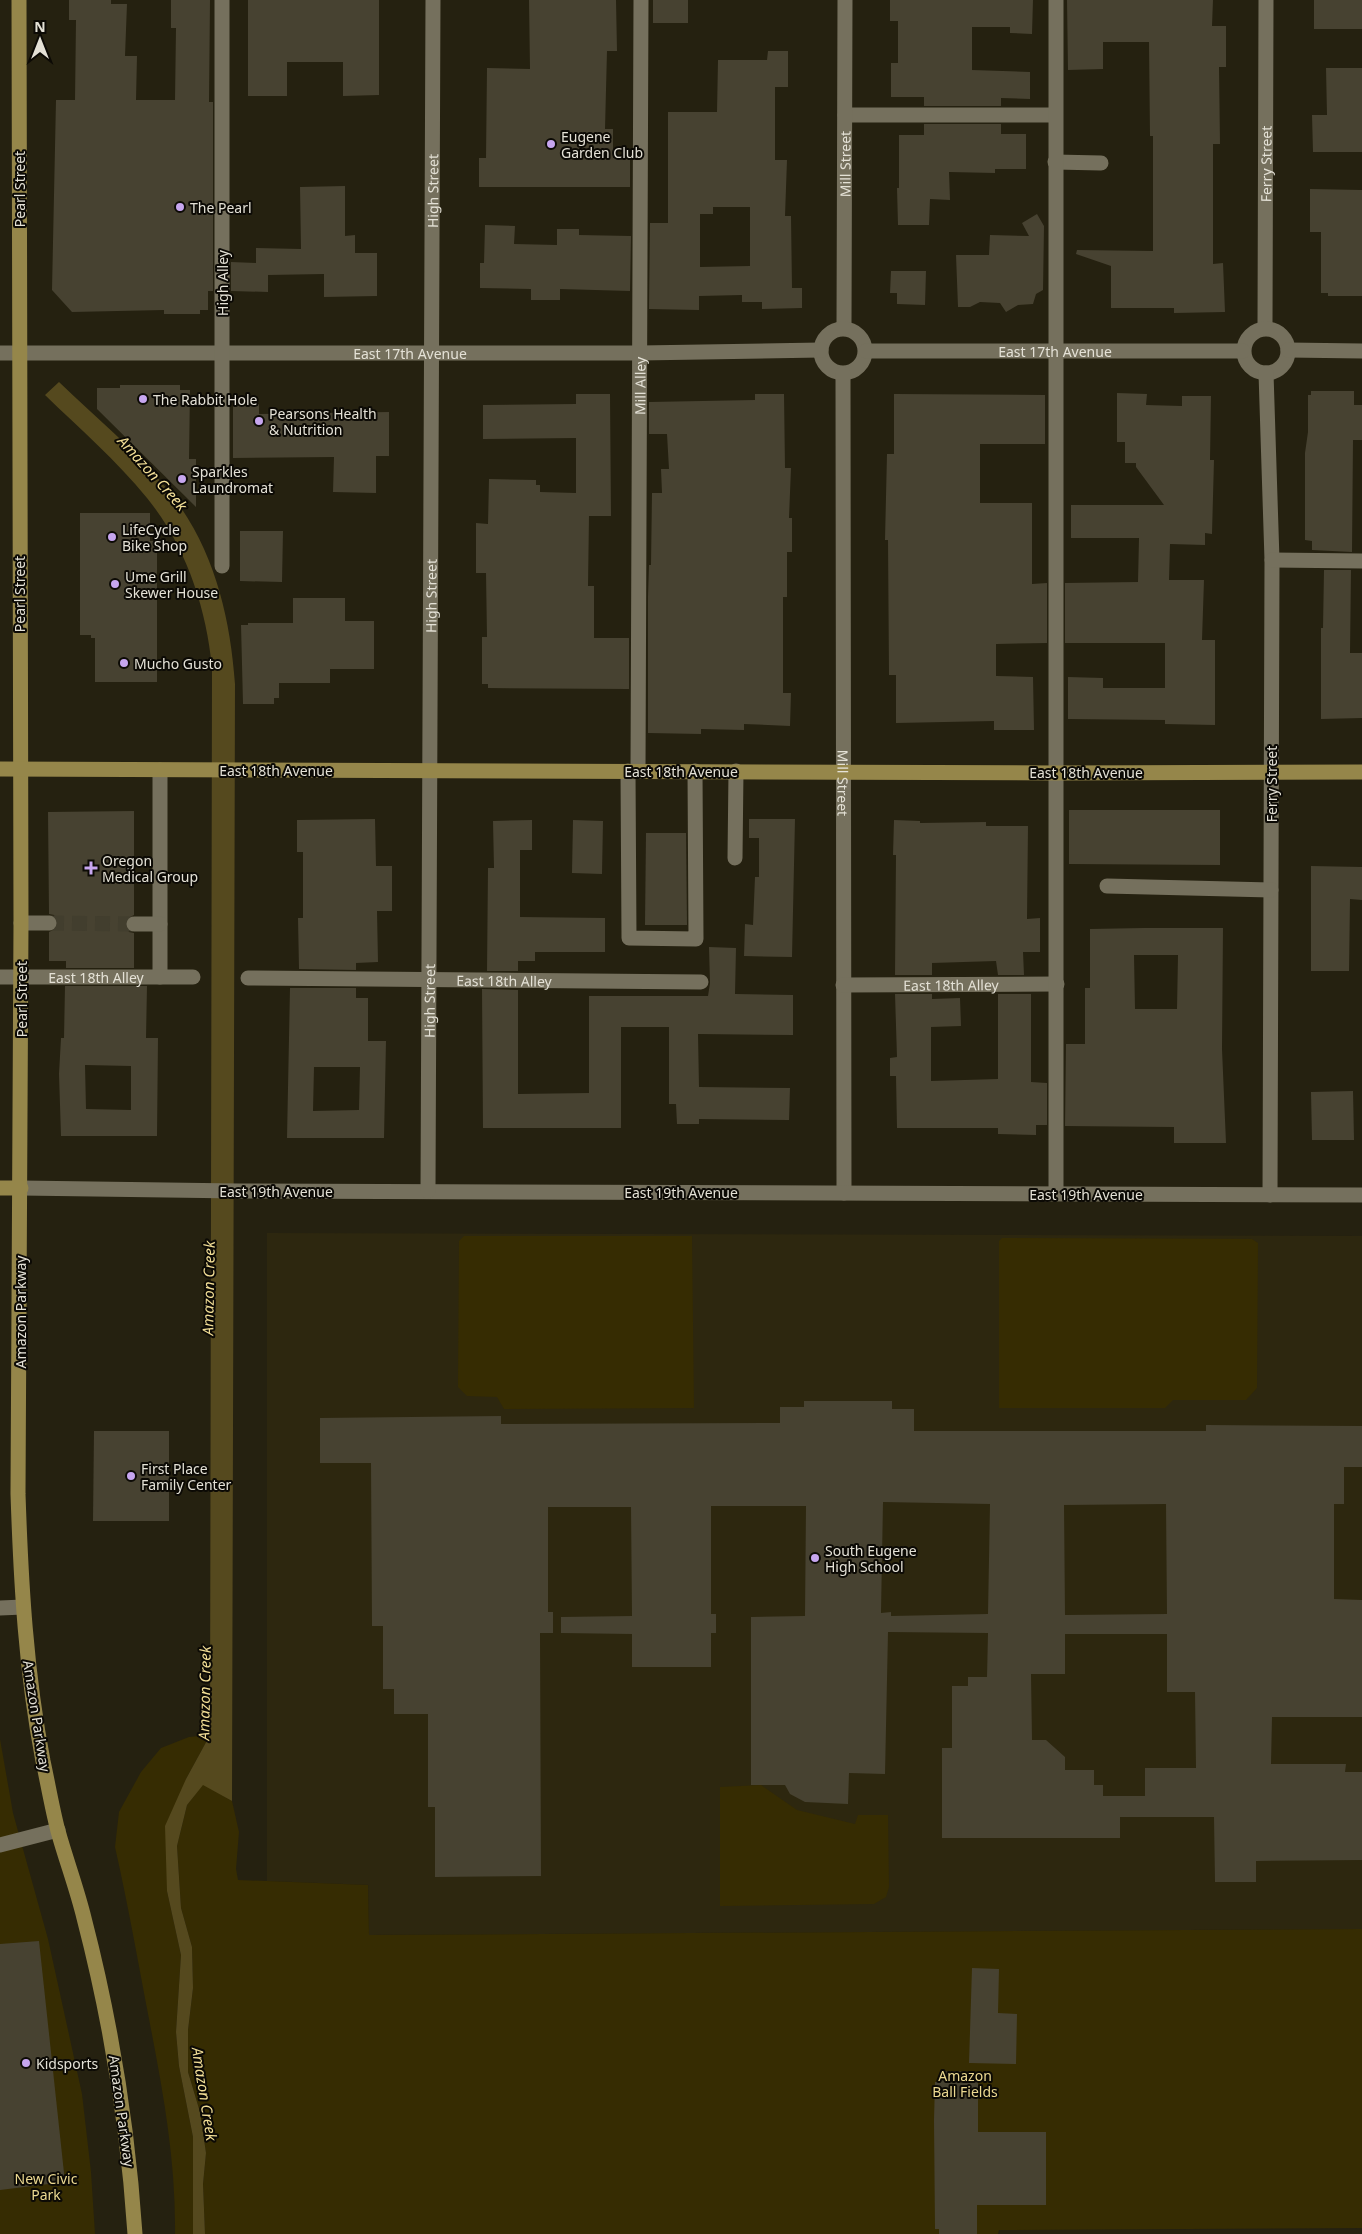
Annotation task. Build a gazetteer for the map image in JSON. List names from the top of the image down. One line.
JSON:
{"streets":{"main road":["Pearl Street","East 18th Avenue","East 19th Avenue","Amazon Parkway"],"street":["Mill Street","Ferry Street","High Street","High Alley","East 17th Avenue","Mill Alley","East 18th Alley"]},"crossings":[["Mill Street","East 17th Avenue"],["Mill Street","East 18th Avenue"],["Mill Street","East 18th Alley"],["Mill Street","East 19th Avenue"],["Ferry Street","East 17th Avenue"],["Ferry Street","East 18th Avenue"],["Ferry Street","East 19th Avenue"],["Pearl Street","East 17th Avenue"],["Pearl Street","East 18th Avenue"],["Pearl Street","East 18th Alley"],["Pearl Street","East 19th Avenue"],["Pearl Street","Amazon Parkway"],["High Street","East 17th Avenue"],["High Street","East 18th Avenue"],["High Street","East 18th Alley"],["High Street","East 19th Avenue"],["High Alley","East 17th Avenue"],["East 17th Avenue","Mill Alley"],["Mill Alley","East 18th Avenue"],["East 19th Avenue","Amazon Parkway"]],"water":["Amazon Creek"],"parks":["Amazon Ball Fields","New Civic Park"],"places":{"other":["Eugene Garden Club","The Pearl","The Rabbit Hole","Pearsons Health & Nutrition","Sparkles Laundromat","LifeCycle Bike Shop","Ume Grill Skewer House","Mucho Gusto","First Place Family Center","South Eugene High School","Kidsports"],"health":["Oregon Medical Group"]},"north":"top"}
